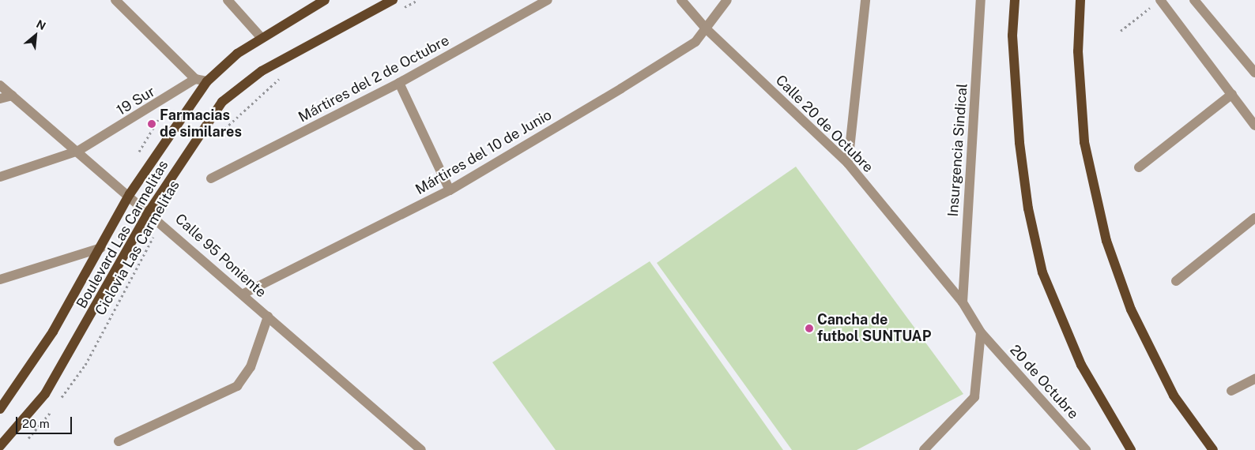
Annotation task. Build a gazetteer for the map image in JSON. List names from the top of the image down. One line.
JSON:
{"streets":{"main road":["Boulevard Las Carmelitas"],"street":["Mártires del 2 de Octubre","19 Sur","Calle 20 de Octubre","Insurgencia Sindical","Mártires del 10 de Junio","Calle 95 Poniente","20 de Octubre"],"path":["Ciclovia Las Carmelitas"]},"crossings":[["19 Sur","Calle 95 Poniente"],["Calle 20 de Octubre","Insurgencia Sindical"],["Calle 20 de Octubre","Mártires del 10 de Junio"],["Calle 20 de Octubre","20 de Octubre"],["Mártires del 10 de Junio","Calle 95 Poniente"],["Boulevard Las Carmelitas","Calle 95 Poniente"],["Ciclovia Las Carmelitas","Calle 95 Poniente"]],"places":["Farmacias de similares","Cancha de futbol SUNTUAP"],"scale_bar":"20 m","north":"top right"}
